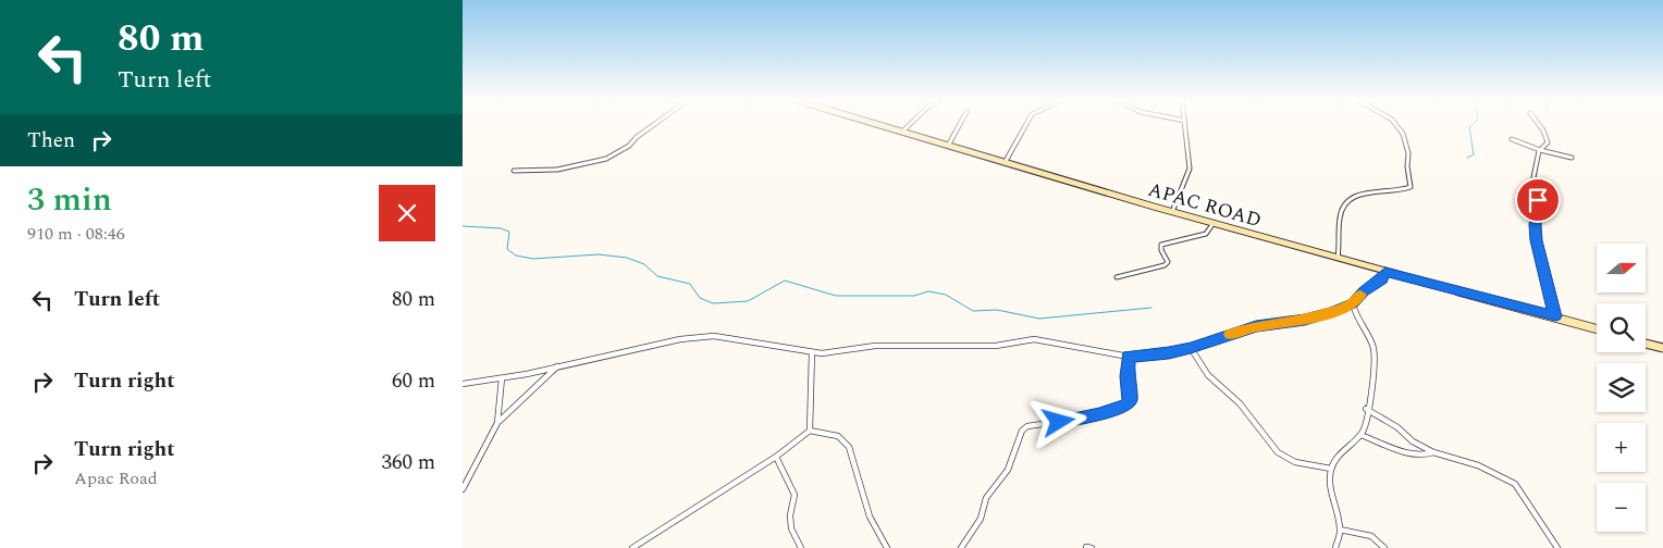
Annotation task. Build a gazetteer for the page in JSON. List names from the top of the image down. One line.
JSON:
{"streets":{"main road":["APAC ROAD"]},"north":"right","page":{"turn":["80 m","Turn left"],"then":"Then","heading":["3 min","910 m · 08:46"],"map_buttons":["+","−"],"list":[{"name":"Turn left","value":"80 m"},{"name":"Turn right","value":"60 m"},{"name":"Turn right","note":"Apac Road","value":"360 m"}]}}
